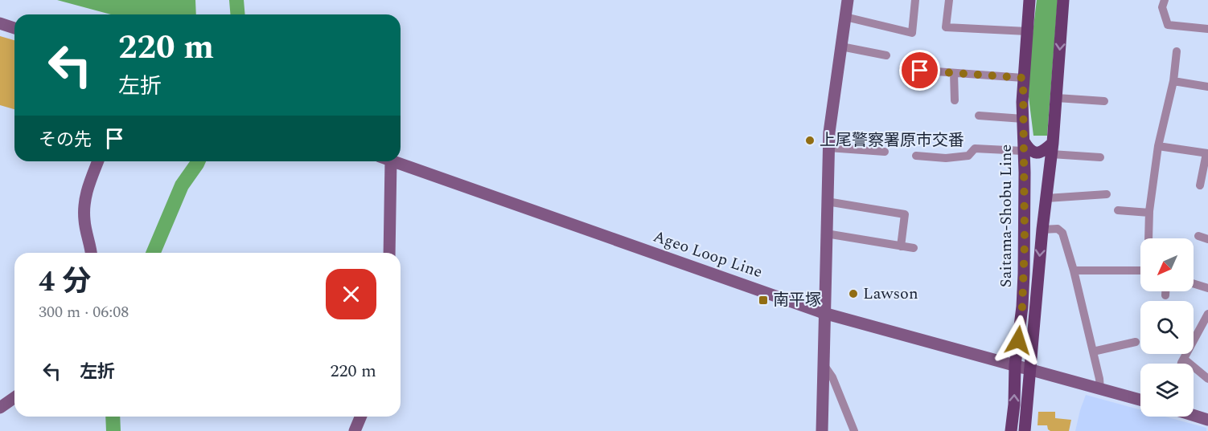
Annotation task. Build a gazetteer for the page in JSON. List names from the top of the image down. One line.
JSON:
{"streets":{"main road":["Saitama-Shobu Line","Ageo Loop Line"]},"crossings":[["Saitama-Shobu Line","Ageo Loop Line"]],"places":{"other":["上尾警察署原市交番","Lawson"],"transit":["南平塚"]},"north":"bottom left","page":{"turn":["220 m","左折"],"then":"その先","heading":["4 分","300 m · 06:08"],"list":[{"name":"左折","value":"220 m"}]}}
